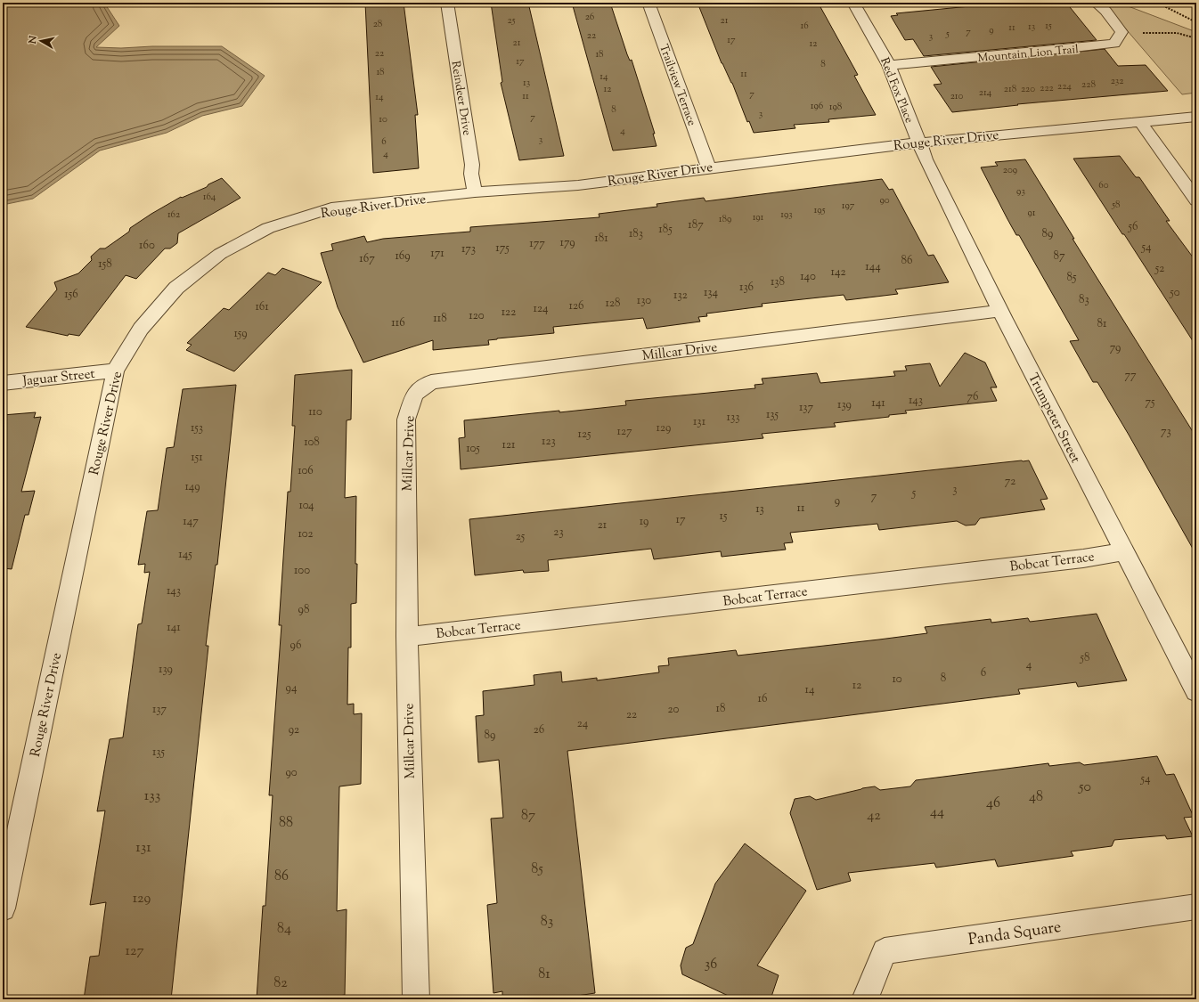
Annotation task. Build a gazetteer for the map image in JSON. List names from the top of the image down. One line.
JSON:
{"streets":{"street":["Mountain Lion Trail","Trailview Terrace","Red Fox Place","Reindeer Drive","Rouge River Drive","Millcar Drive","Jaguar Street","Trumpeter Street","Bobcat Terrace","Panda Square"]},"crossings":[["Mountain Lion Trail","Red Fox Place"],["Trailview Terrace","Rouge River Drive"],["Red Fox Place","Rouge River Drive"],["Red Fox Place","Trumpeter Street"],["Reindeer Drive","Rouge River Drive"],["Rouge River Drive","Jaguar Street"],["Rouge River Drive","Trumpeter Street"],["Millcar Drive","Trumpeter Street"],["Millcar Drive","Bobcat Terrace"],["Trumpeter Street","Bobcat Terrace"]],"house_numbers":["26","25","21","28","16","15","13","11","9","7","5","22","3","17","21","12","22","18","17","8","18","11","14","232","13","228","224","222","12","218","220","214","7","11","210","14","196","198","8","3","7","10","4","3","6","4","209","60","93","164","90","58","197","195","91","162","193","191","189","187","56","185","183","89","181","179","177","160","54","175","173","171","169","87","167","86","158","144","52","142","140","85","138","136","134","50","156","132","83","130","128","126","161","124","122","120","118","116","81","159","79","77","76","143","75","141","139","137","110","135","133","131","153","129","127","73","125","123","108","121","105","151","106","72","149","3","5","7","9","104","11","13","15","17","147","19","21","23","102","25","145","100","143","98","141","96","58","4","139","6","8","10","12","94","14","16","18","137","20","22","24","92","26","89","135","90","54","50","133","48","46","44","87","42","88","131","85","86","129","83","84","127","36","81","82"],"north":"left"}
